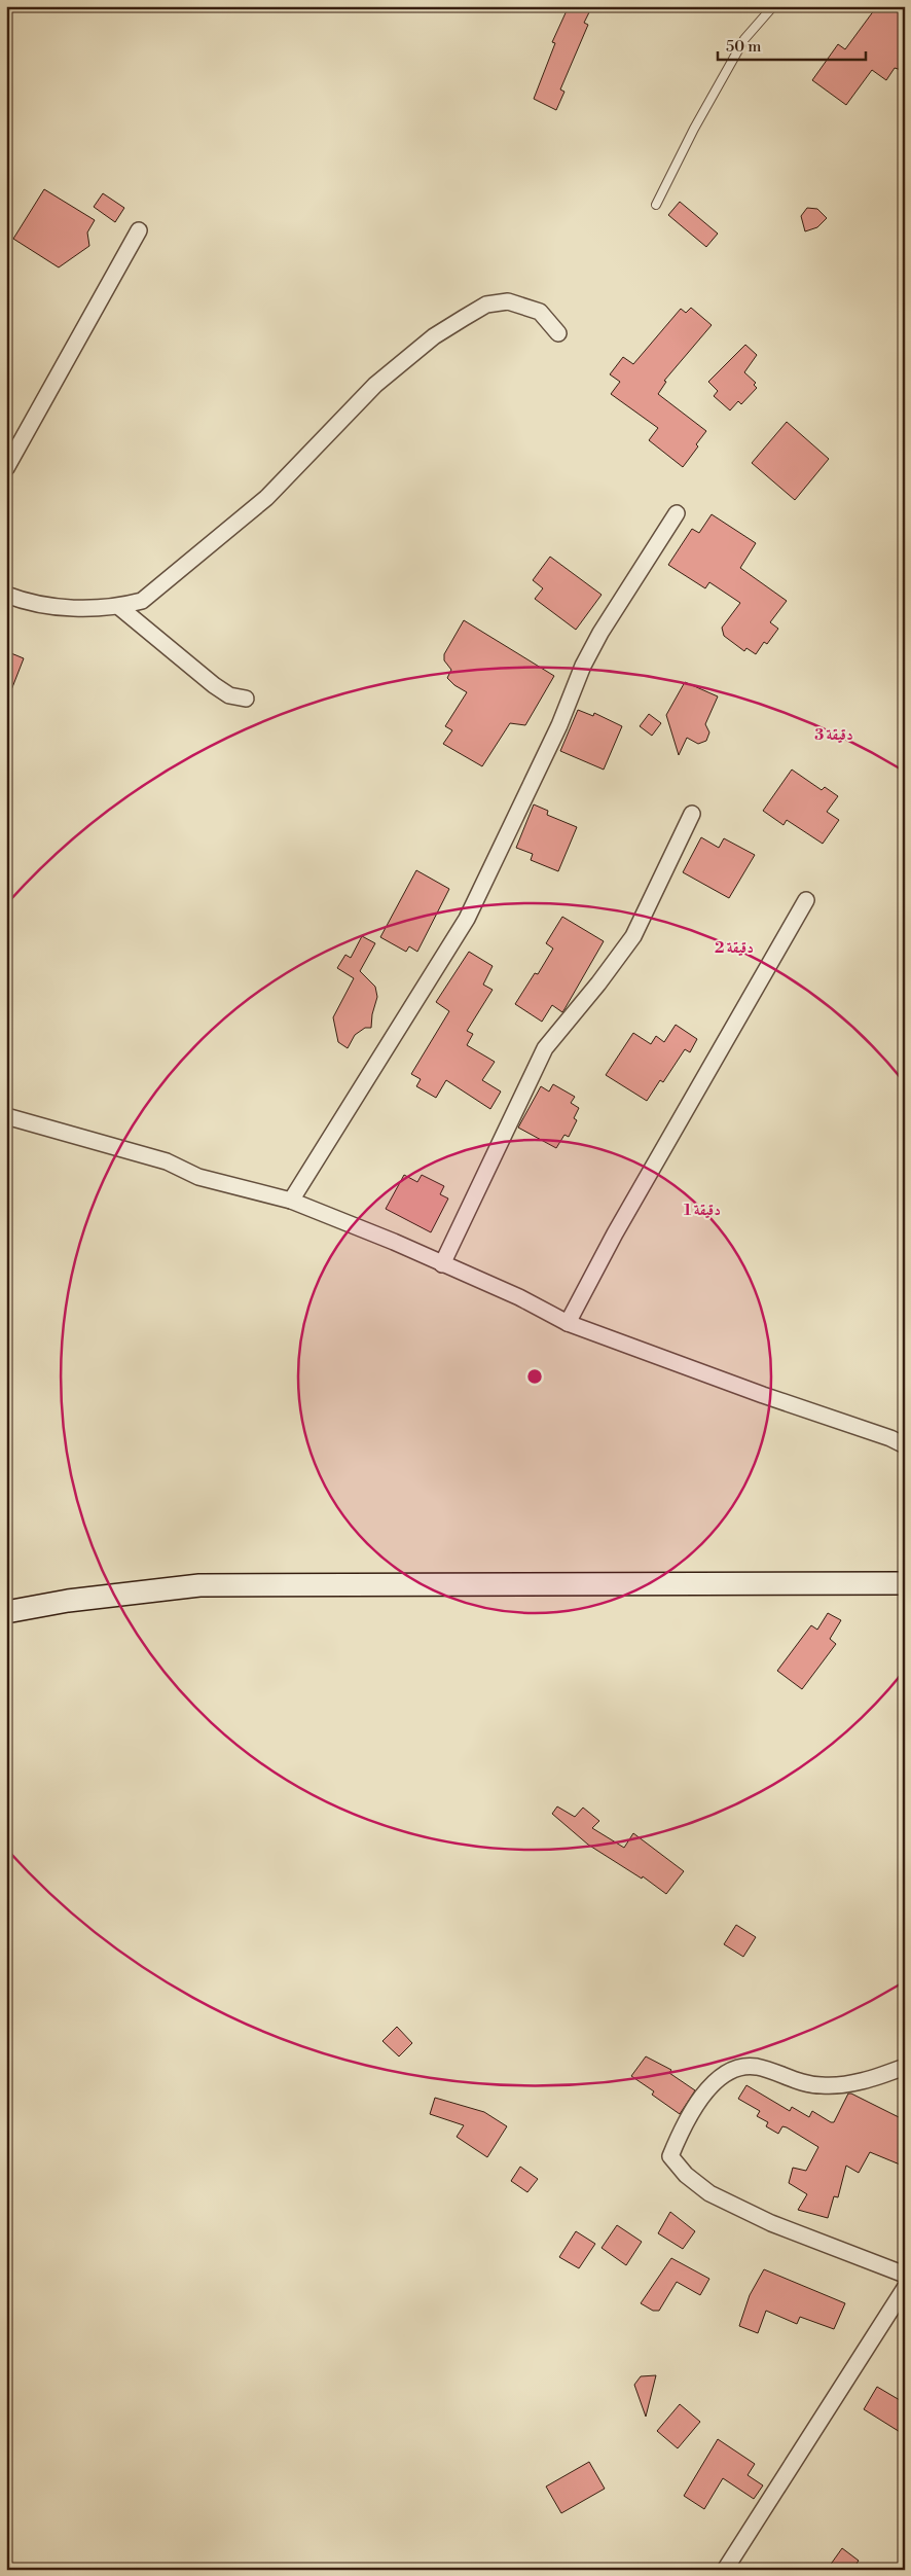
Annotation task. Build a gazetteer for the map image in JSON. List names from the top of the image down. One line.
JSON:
{"scale_bar":"50 m","rings":["3 دقيقة","2 دقيقة","1 دقيقة"]}
